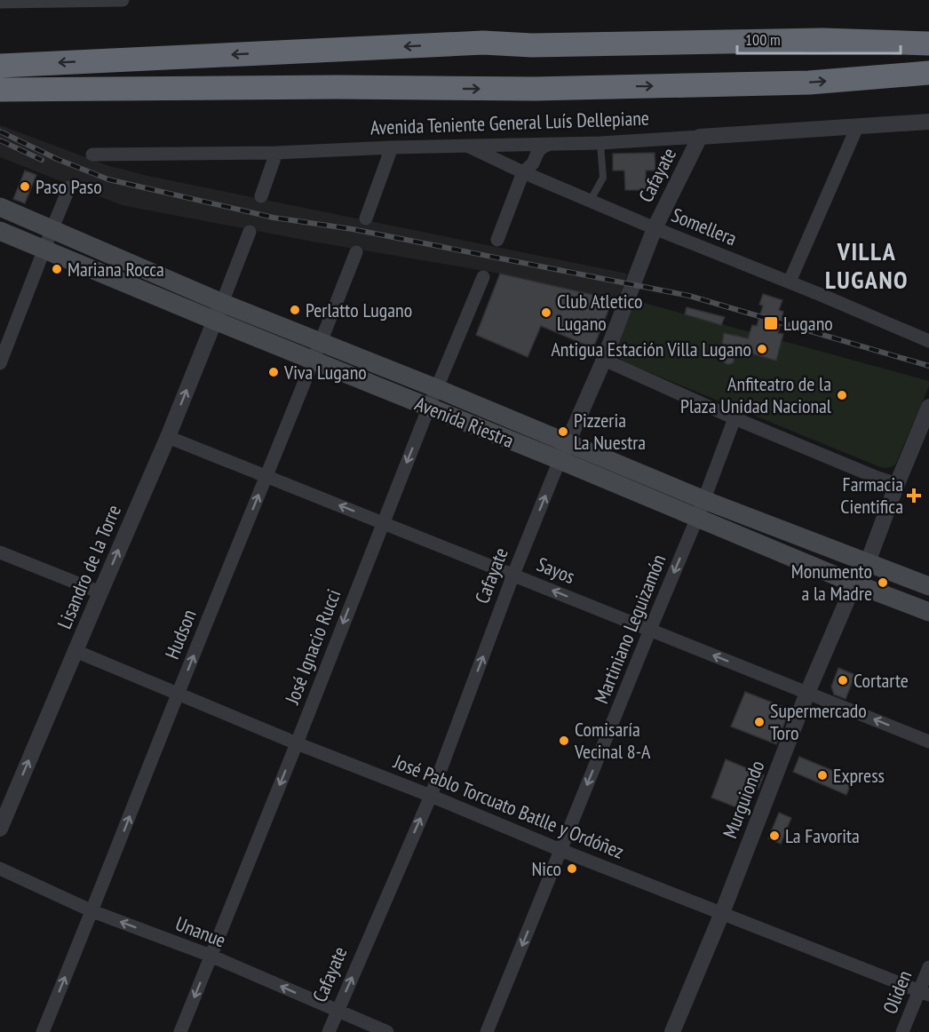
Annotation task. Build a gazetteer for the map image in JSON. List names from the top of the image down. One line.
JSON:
{"streets":{"main road":["Avenida Riestra"],"street":["Avenida Teniente General Luís Dellepiane","Cafayate","Somellera","Lisandro de la Torre","Sayos","Martiniano Leguizamón","Hudson","José Ignacio Rucci","Murguiondo","José Pablo Torcuato Batlle y Ordóñez","Unanue","Oliden"]},"crossings":[["Avenida Teniente General Luís Dellepiane","Cafayate"],["Avenida Teniente General Luís Dellepiane","Somellera"],["Cafayate","Somellera"],["Cafayate","Avenida Riestra"],["Cafayate","Sayos"],["Cafayate","José Pablo Torcuato Batlle y Ordóñez"],["Cafayate","Unanue"],["Avenida Riestra","Lisandro de la Torre"],["Avenida Riestra","Martiniano Leguizamón"],["Avenida Riestra","Hudson"],["Avenida Riestra","José Ignacio Rucci"],["Avenida Riestra","Murguiondo"],["Lisandro de la Torre","Sayos"],["Lisandro de la Torre","José Pablo Torcuato Batlle y Ordóñez"],["Sayos","Martiniano Leguizamón"],["Sayos","Hudson"],["Sayos","José Ignacio Rucci"],["Sayos","Murguiondo"],["Martiniano Leguizamón","José Pablo Torcuato Batlle y Ordóñez"],["Hudson","José Pablo Torcuato Batlle y Ordóñez"],["Hudson","Unanue"],["José Ignacio Rucci","José Pablo Torcuato Batlle y Ordóñez"],["José Ignacio Rucci","Unanue"],["Murguiondo","José Pablo Torcuato Batlle y Ordóñez"],["José Pablo Torcuato Batlle y Ordóñez","Oliden"]],"one_way":["Cafayate","Lisandro de la Torre","Sayos","Martiniano Leguizamón","Hudson","José Ignacio Rucci","Unanue"],"districts":["VILLA LUGANO"],"places":{"other":["Paso Paso","Mariana Rocca","Perlatto Lugano","Club Atletico Lugano","Antigua Estación Villa Lugano","Viva Lugano","Anfiteatro de la Plaza Unidad Nacional","Pizzeria La Nuestra","Monumento a la Madre","Cortarte","Supermercado Toro","Comisaría Vecinal 8-A","Express","La Favorita","Nico"],"transit":["Lugano"],"health":["Farmacia Cientifica"]},"scale_bar":"100 m"}
